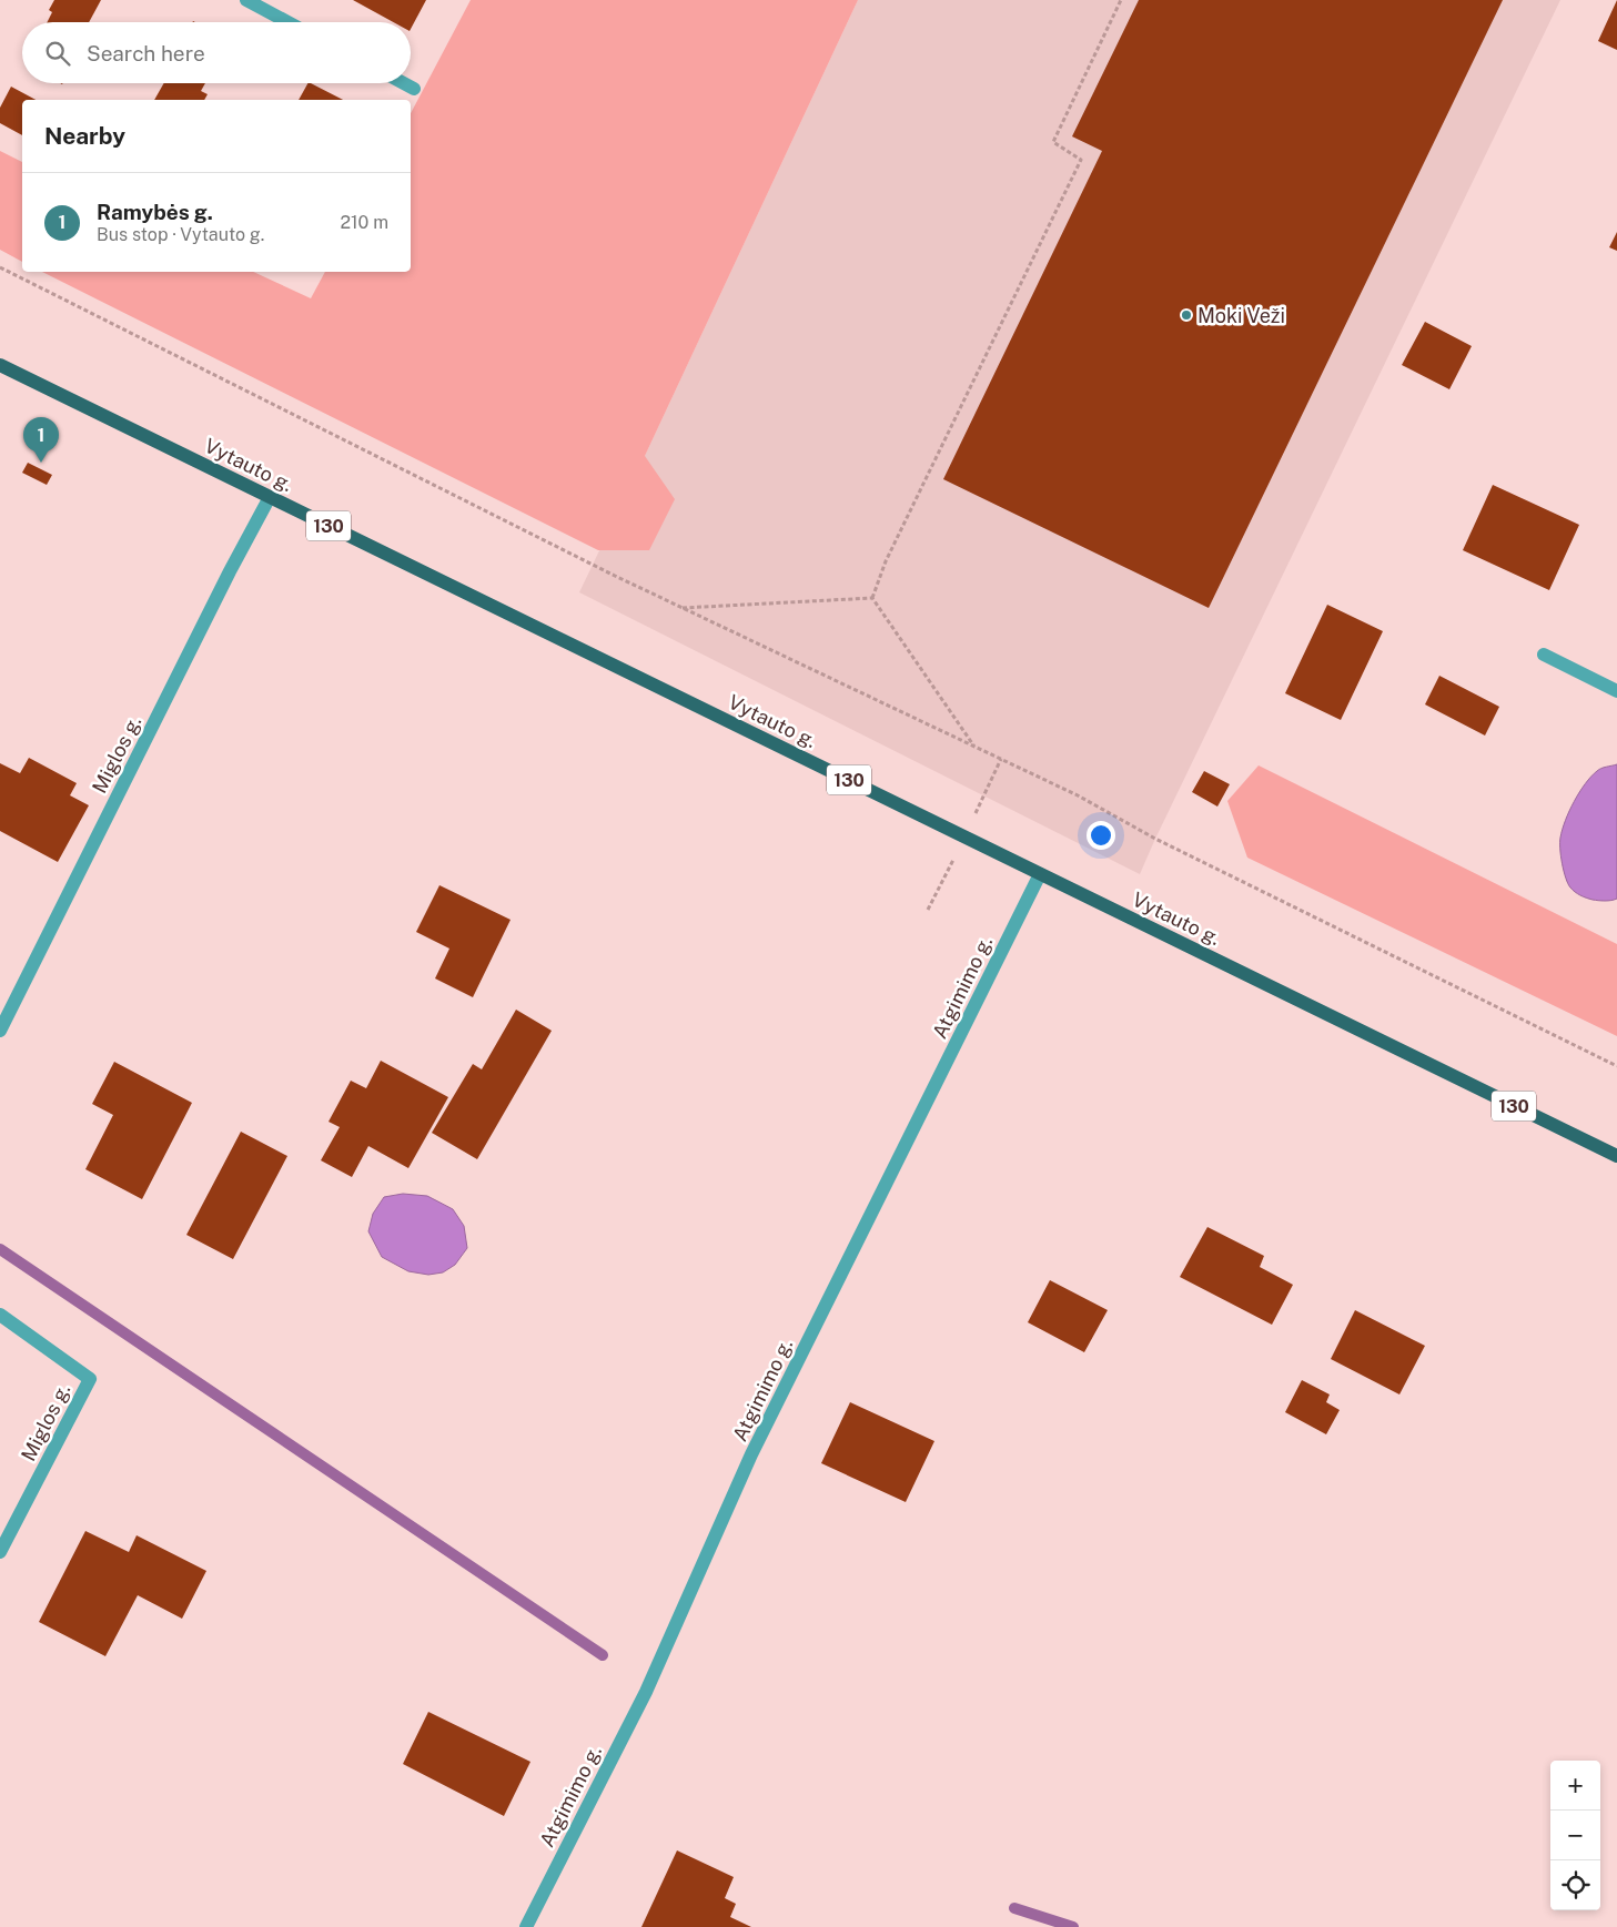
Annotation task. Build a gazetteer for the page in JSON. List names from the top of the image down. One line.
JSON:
{"streets":{"main road":["Vytauto g.","130"],"street":["Miglos g.","Atgimimo g."]},"crossings":[["Vytauto g.","Miglos g."],["Vytauto g.","Atgimimo g."]],"places":["Moki Veži"],"page":{"search":"Search here","heading":"Nearby","list":[{"mark":"1","name":"Ramybės g.","note":"Bus stop · Vytauto g.","value":"210 m"}],"pins":"1","map_buttons":["+","−"]}}
